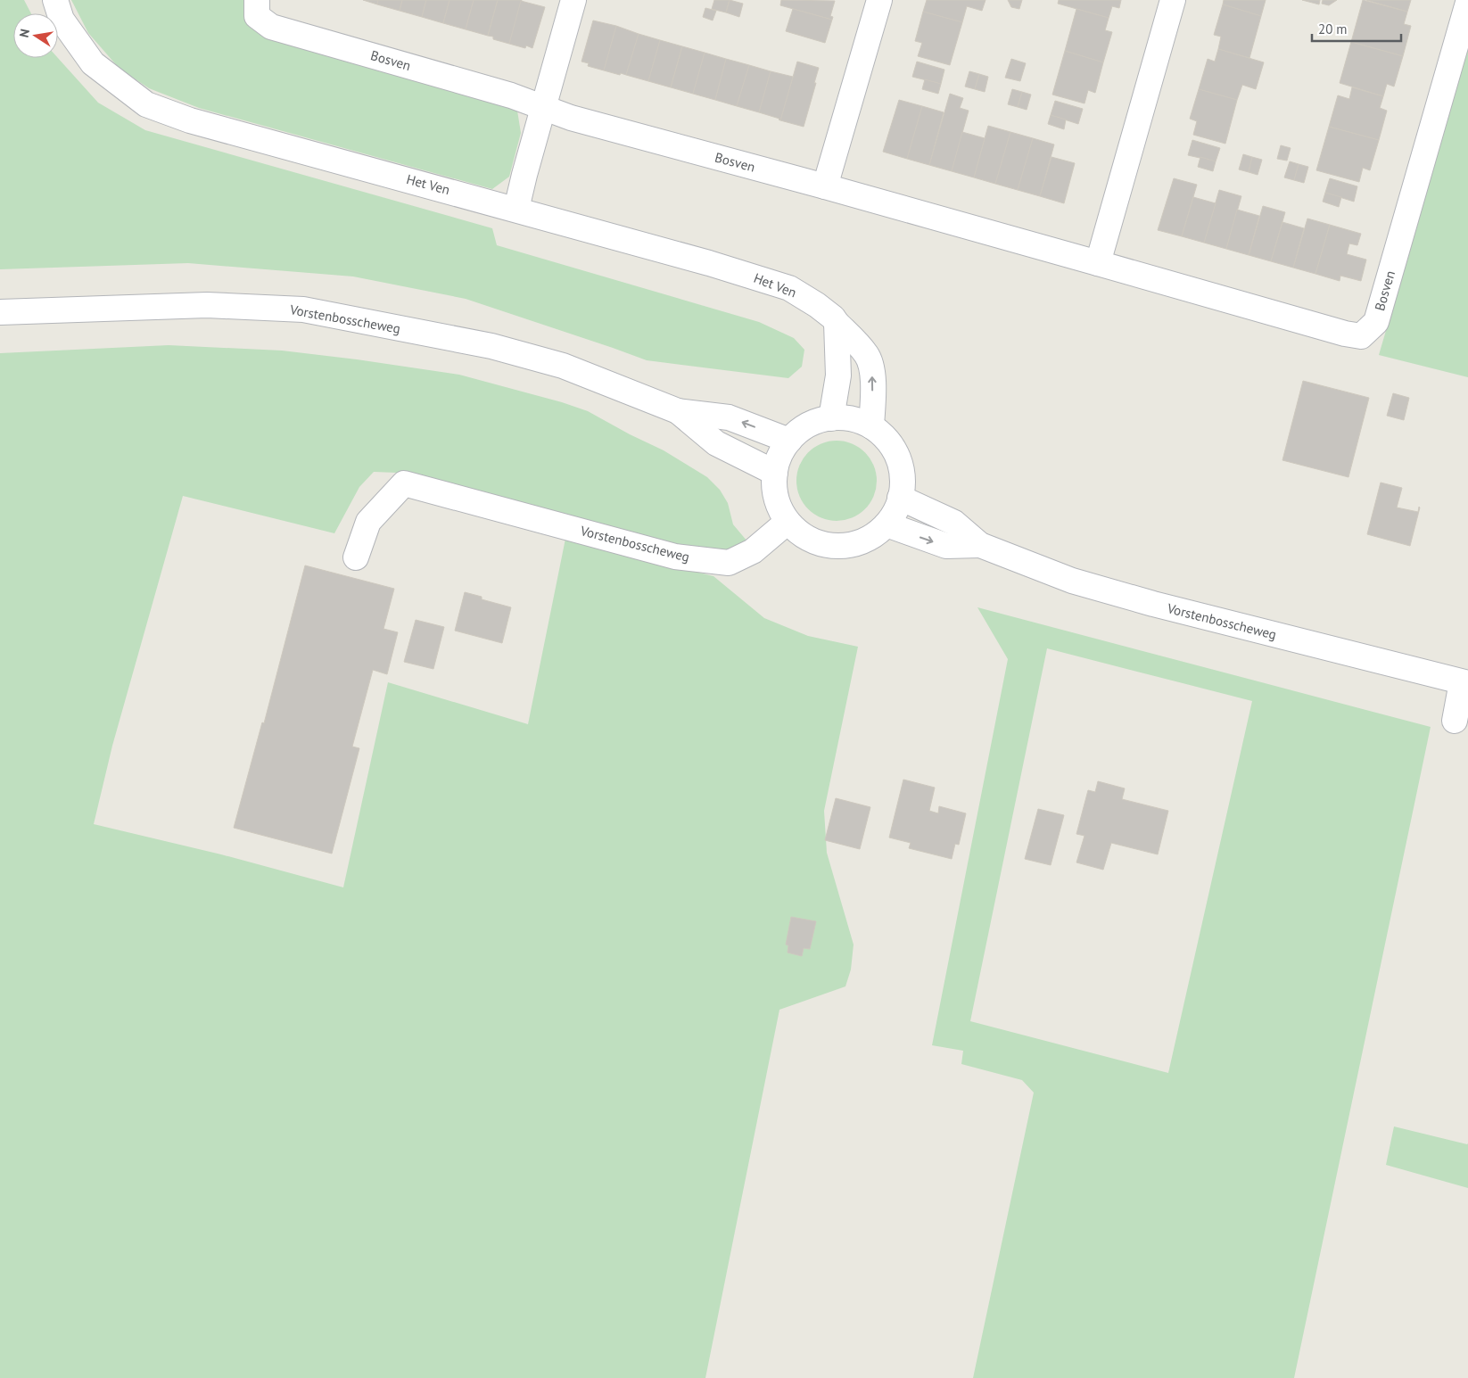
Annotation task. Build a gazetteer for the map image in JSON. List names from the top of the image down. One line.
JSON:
{"streets":{"street":["Bosven","Het Ven","Vorstenbosscheweg"]},"crossings":[["Het Ven","Vorstenbosscheweg"]],"scale_bar":"20 m","north":"left"}
